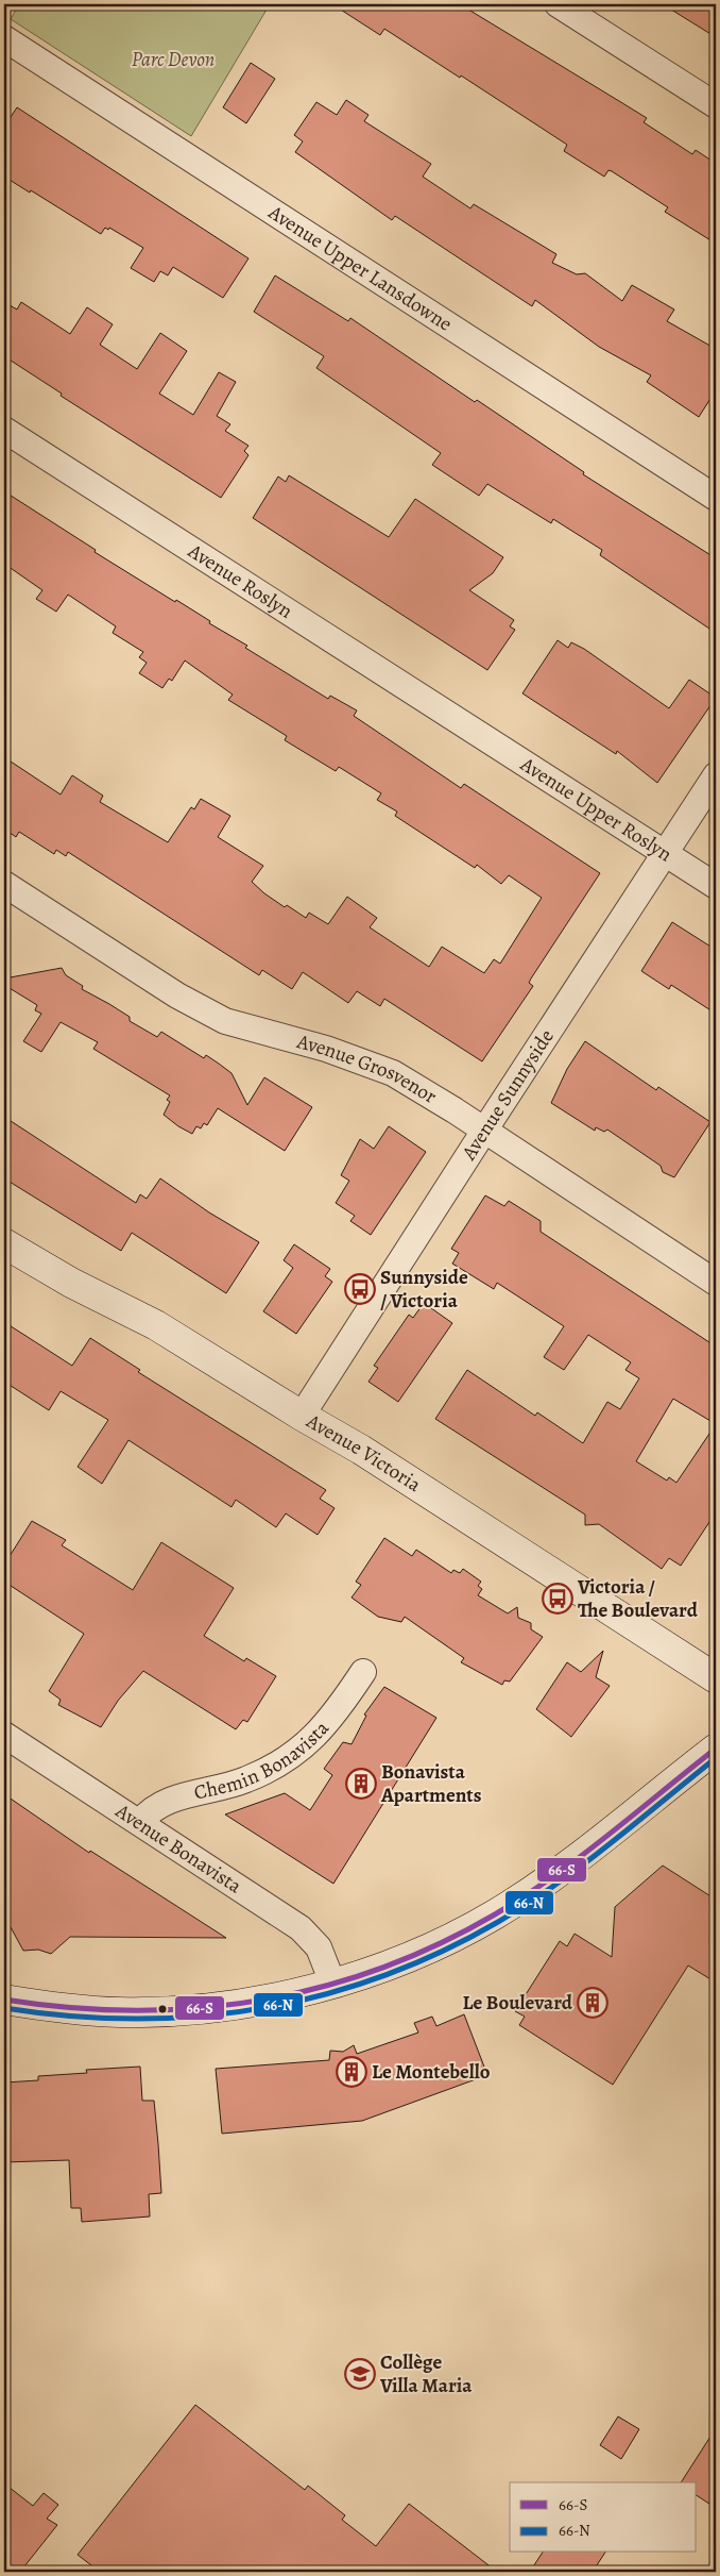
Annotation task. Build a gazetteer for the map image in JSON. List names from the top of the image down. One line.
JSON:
{"streets":{"street":["Avenue Upper Lansdowne","Avenue Roslyn","Avenue Upper Roslyn","Avenue Grosvenor","Avenue Sunnyside","Avenue Victoria","Chemin Bonavista","Avenue Bonavista"]},"crossings":[["Avenue Roslyn","Avenue Upper Roslyn"],["Avenue Upper Roslyn","Avenue Sunnyside"],["Avenue Grosvenor","Avenue Sunnyside"],["Avenue Sunnyside","Avenue Victoria"],["Chemin Bonavista","Avenue Bonavista"]],"parks":["Parc Devon"],"places":{"bus stop":["Sunnyside / Victoria","Victoria / The Boulevard"],"building":["Bonavista Apartments","Le Boulevard","Le Montebello"],"school or university":["Collège Villa Maria"]},"lines":["transit line 66-S","transit line 66-N"],"legend":["66-S","66-N"]}
